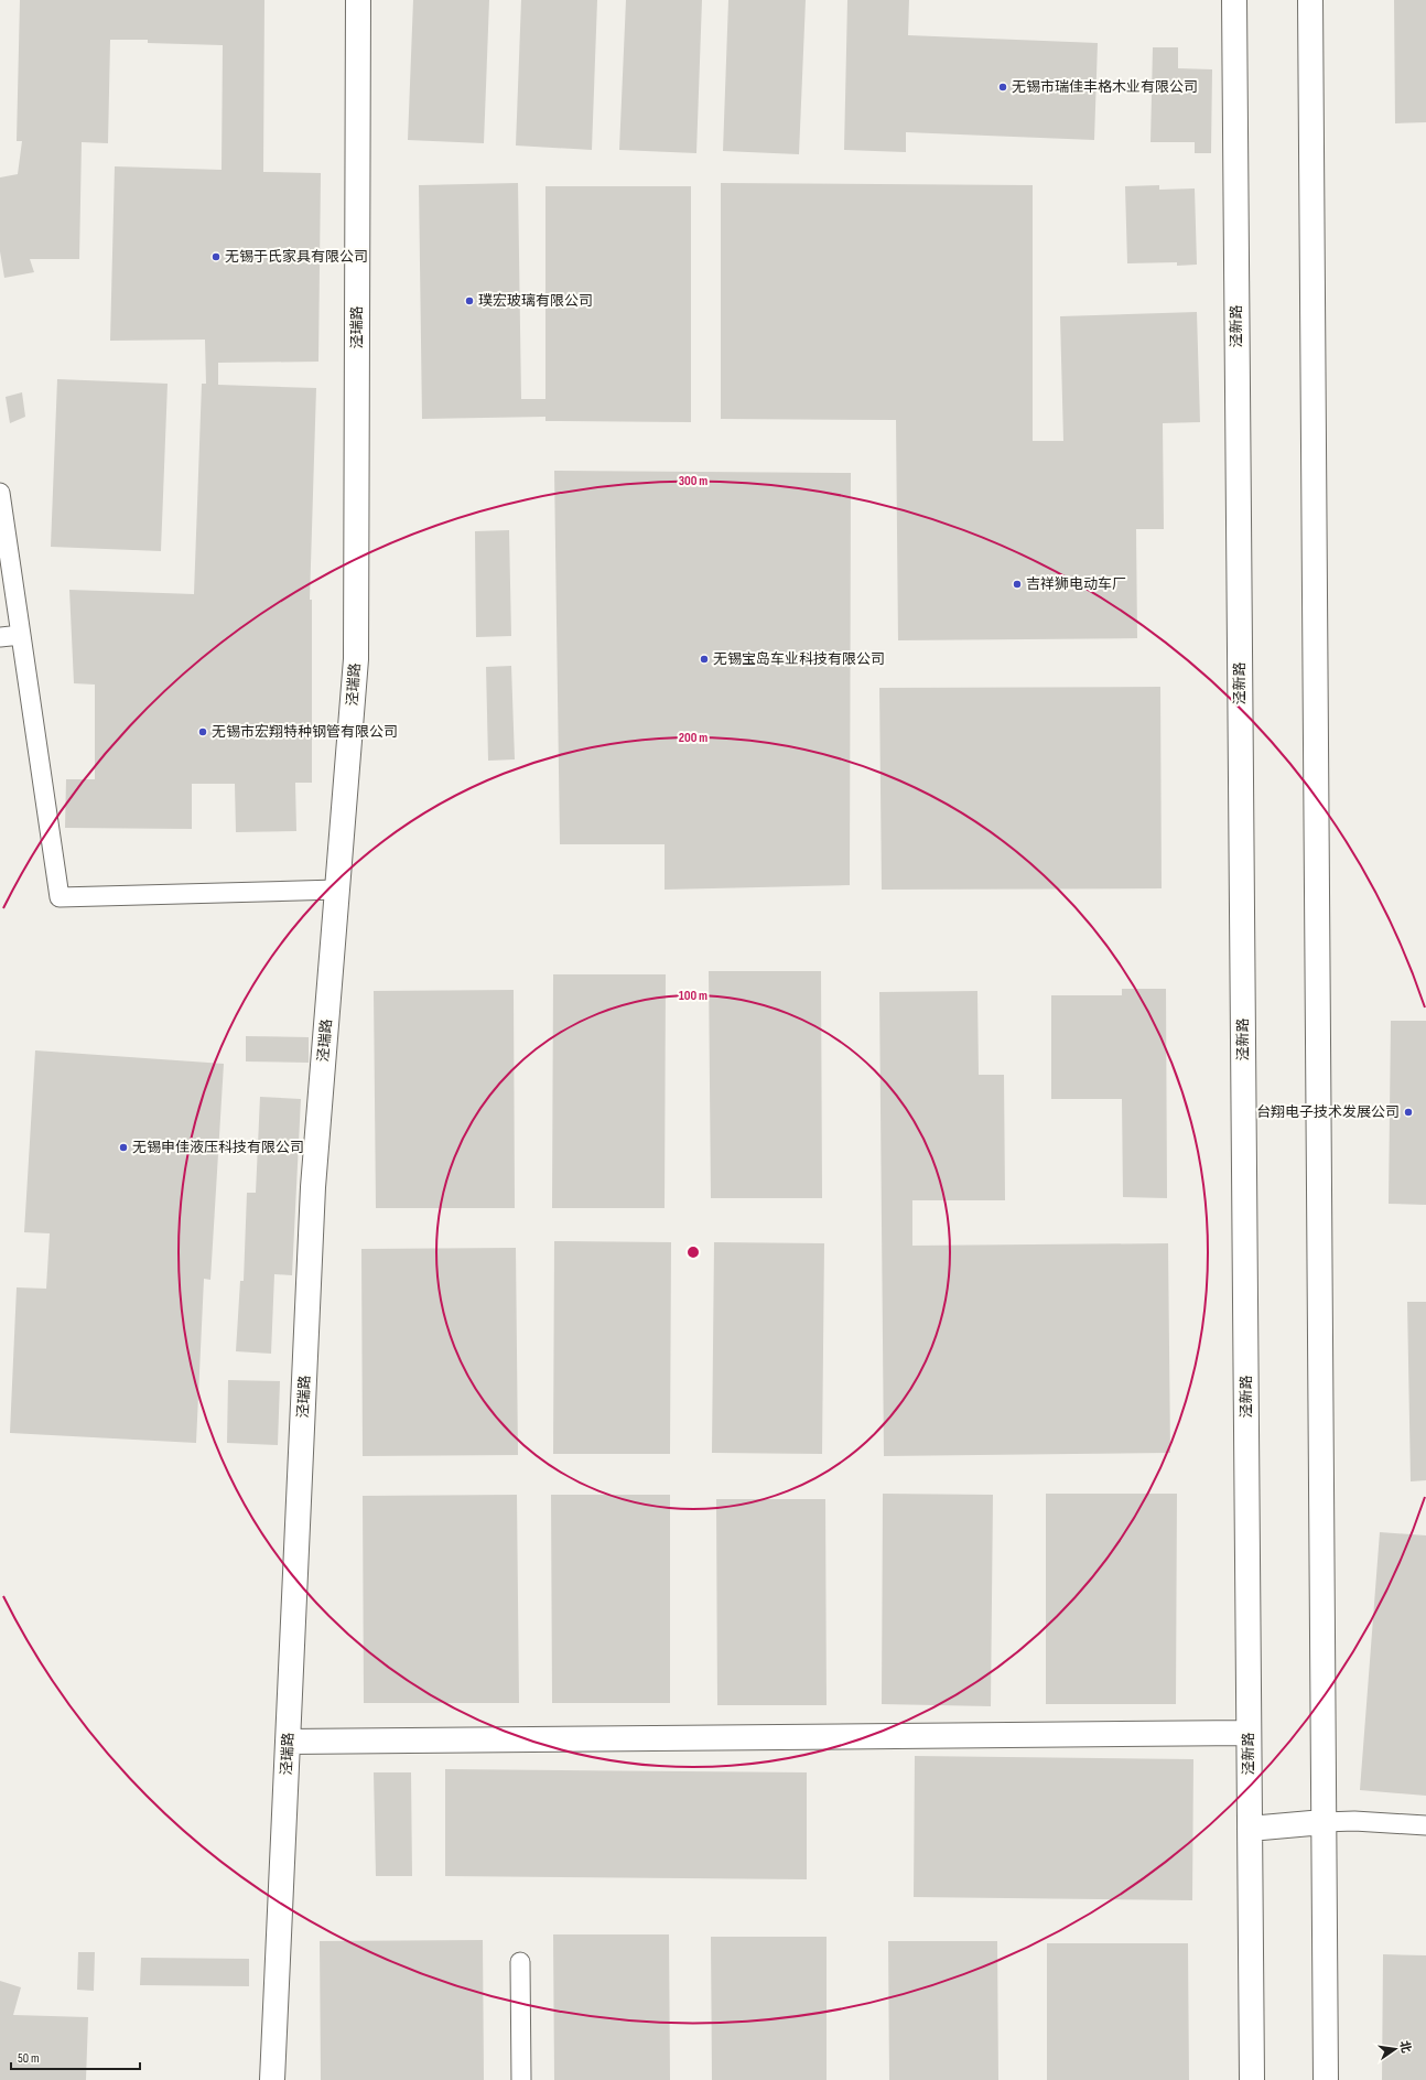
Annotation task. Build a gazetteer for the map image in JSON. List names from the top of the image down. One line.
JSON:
{"streets":{"street":["泾新路","泾瑞路"]},"places":["无锡市瑞佳丰格木业有限公司","无锡于氏家具有限公司","璞宏玻璃有限公司","吉祥狮电动车厂","无锡宝岛车业科技有限公司","无锡市宏翔特种钢管有限公司","台翔电子技术发展公司","无锡申佳液压科技有限公司"],"scale_bar":"50 m","north":"right","rings":["300 m","200 m","100 m"]}
